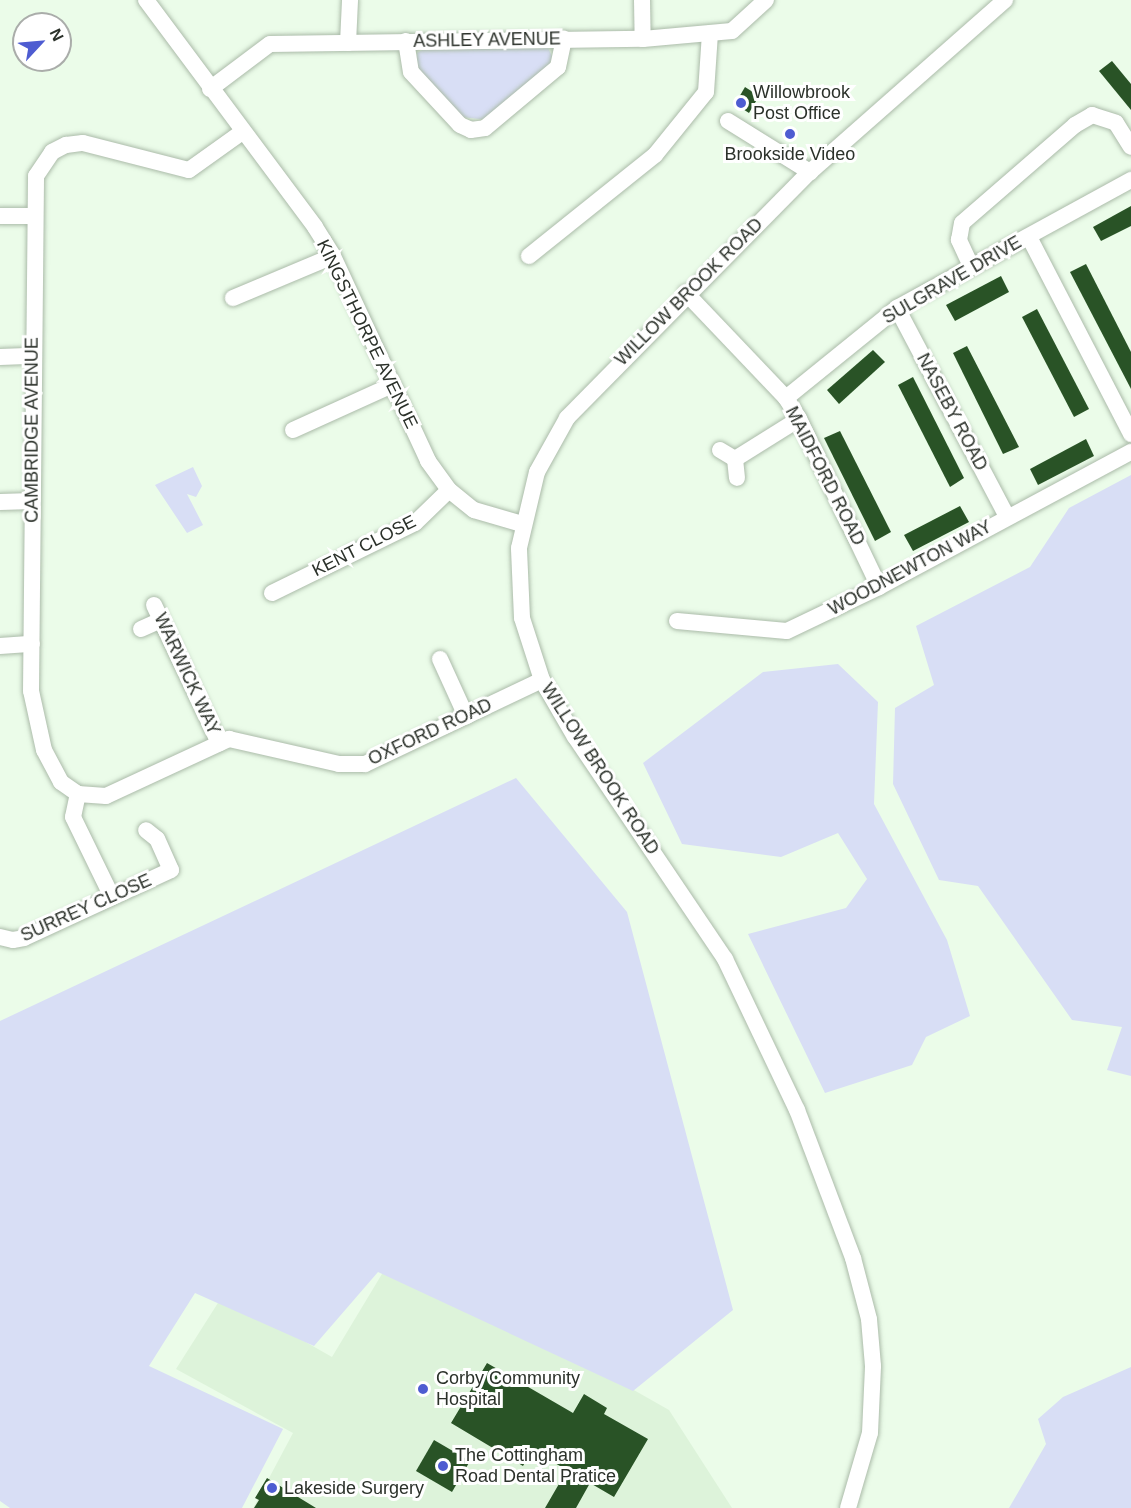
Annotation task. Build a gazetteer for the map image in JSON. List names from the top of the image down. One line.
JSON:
{"streets":{"street":["ASHLEY AVENUE","SULGRAVE DRIVE","WILLOW BROOK ROAD","KINGSTHORPE AVENUE","NASEBY ROAD","CAMBRIDGE AVENUE","MAIDFORD ROAD","KENT CLOSE","WOODNEWTON WAY","WARWICK WAY","OXFORD ROAD","SURREY CLOSE"]},"crossings":[["ASHLEY AVENUE","KINGSTHORPE AVENUE"],["SULGRAVE DRIVE","NASEBY ROAD"],["SULGRAVE DRIVE","MAIDFORD ROAD"],["WILLOW BROOK ROAD","KINGSTHORPE AVENUE"],["WILLOW BROOK ROAD","MAIDFORD ROAD"],["WILLOW BROOK ROAD","OXFORD ROAD"],["KINGSTHORPE AVENUE","CAMBRIDGE AVENUE"],["KINGSTHORPE AVENUE","KENT CLOSE"],["NASEBY ROAD","WOODNEWTON WAY"],["CAMBRIDGE AVENUE","OXFORD ROAD"],["MAIDFORD ROAD","WOODNEWTON WAY"],["WARWICK WAY","OXFORD ROAD"]],"places":["Willowbrook Post Office","Brookside Video","Corby Community Hospital","The Cottingham Road Dental Pratice","Lakeside Surgery"],"north":"top right"}
